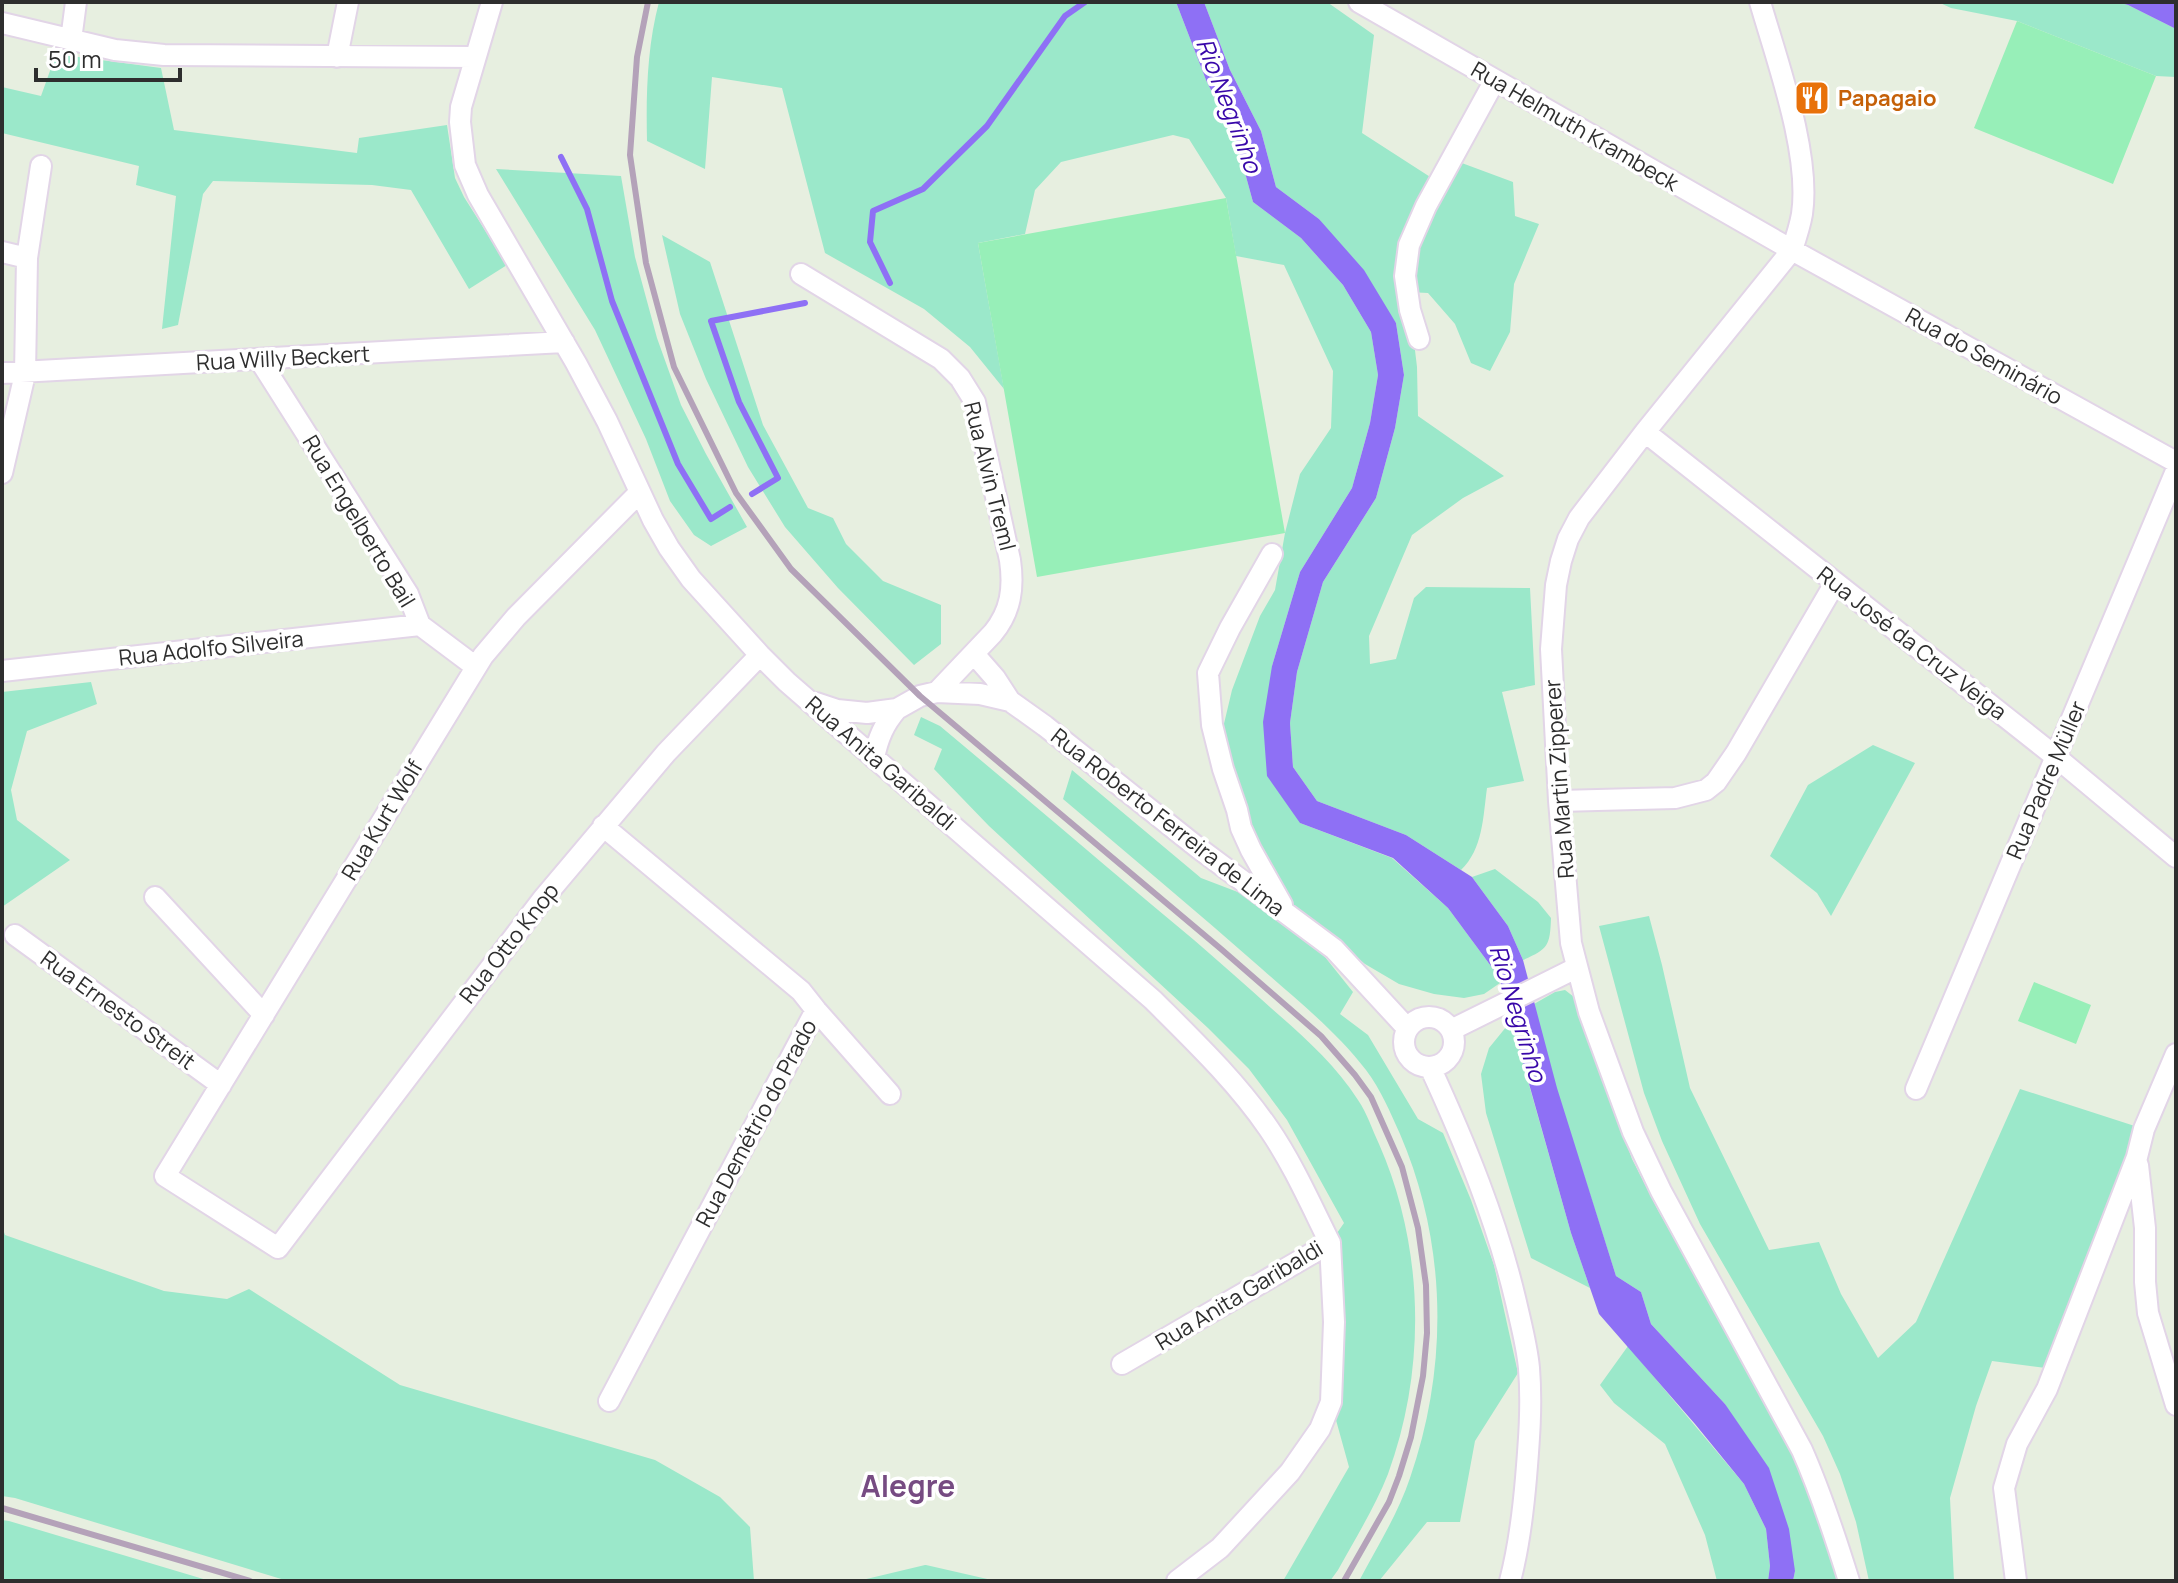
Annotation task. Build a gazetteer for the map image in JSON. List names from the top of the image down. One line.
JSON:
{"streets":{"street":["Rua Helmuth Krambeck","Rua do Seminário","Rua Willy Beckert","Rua Alvin Treml","Rua Engelberto Bail","Rua José da Cruz Veiga","Rua Adolfo Silveira","Rua Anita Garibaldi","Rua Martin Zipperer","Rua Padre Müller","Rua Kurt Wolf","Rua Roberto Ferreira de Lima","Rua Otto Knop","Rua Ernesto Streit","Rua Demétrio do Prado"]},"crossings":[["Rua Helmuth Krambeck","Rua do Seminário"],["Rua Helmuth Krambeck","Rua Martin Zipperer"],["Rua do Seminário","Rua Martin Zipperer"],["Rua Willy Beckert","Rua Engelberto Bail"],["Rua Willy Beckert","Rua Anita Garibaldi"],["Rua Alvin Treml","Rua Roberto Ferreira de Lima"],["Rua Engelberto Bail","Rua Adolfo Silveira"],["Rua Engelberto Bail","Rua Kurt Wolf"],["Rua José da Cruz Veiga","Rua Martin Zipperer"],["Rua José da Cruz Veiga","Rua Padre Müller"],["Rua Anita Garibaldi","Rua Kurt Wolf"],["Rua Anita Garibaldi","Rua Roberto Ferreira de Lima"],["Rua Anita Garibaldi","Rua Otto Knop"],["Rua Kurt Wolf","Rua Otto Knop"],["Rua Kurt Wolf","Rua Ernesto Streit"],["Rua Otto Knop","Rua Demétrio do Prado"]],"districts":["Alegre"],"water":["Rio Negrinho"],"places":{"restaurant":["Papagaio"]},"scale_bar":"50 m"}
